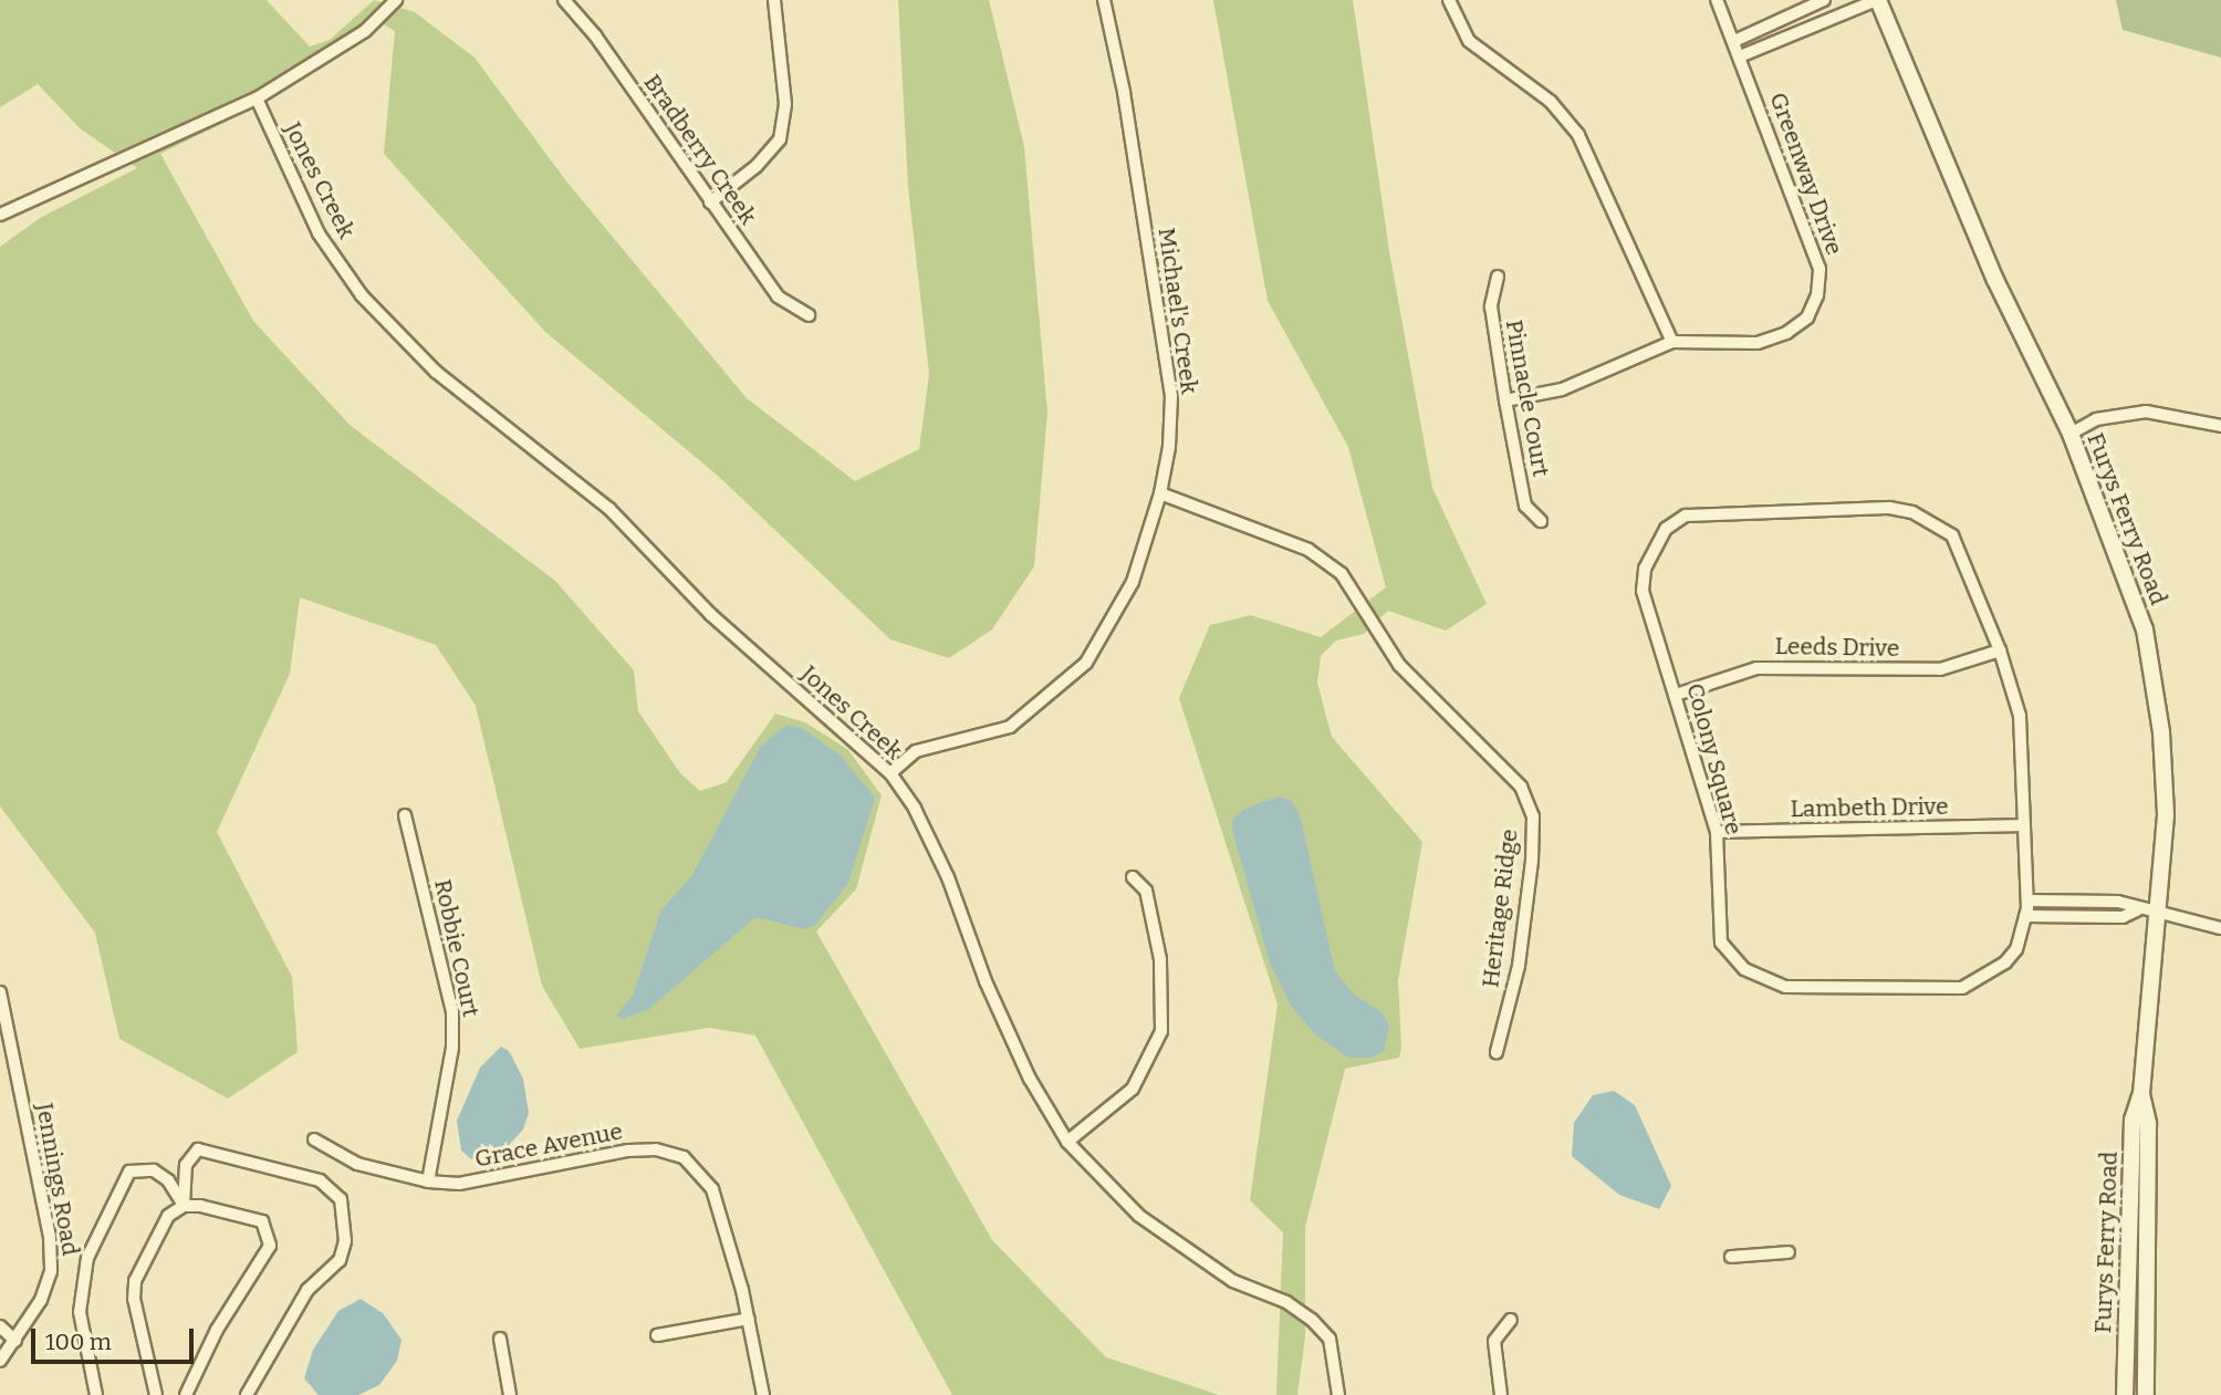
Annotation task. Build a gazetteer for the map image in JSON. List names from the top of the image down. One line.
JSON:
{"streets":{"main road":["Furys Ferry Road"],"street":["Bradberry Creek","Greenway Drive","Jones Creek","Michael's Creek","Pinnacle Court","Leeds Drive","Colony Square","Lambeth Drive","Heritage Ridge","Robbie Court","Grace Avenue","Jennings Road"]},"crossings":[["Greenway Drive","Pinnacle Court"],["Jones Creek","Michael's Creek"],["Michael's Creek","Heritage Ridge"],["Leeds Drive","Colony Square"],["Colony Square","Lambeth Drive"],["Robbie Court","Grace Avenue"]],"scale_bar":"100 m"}
